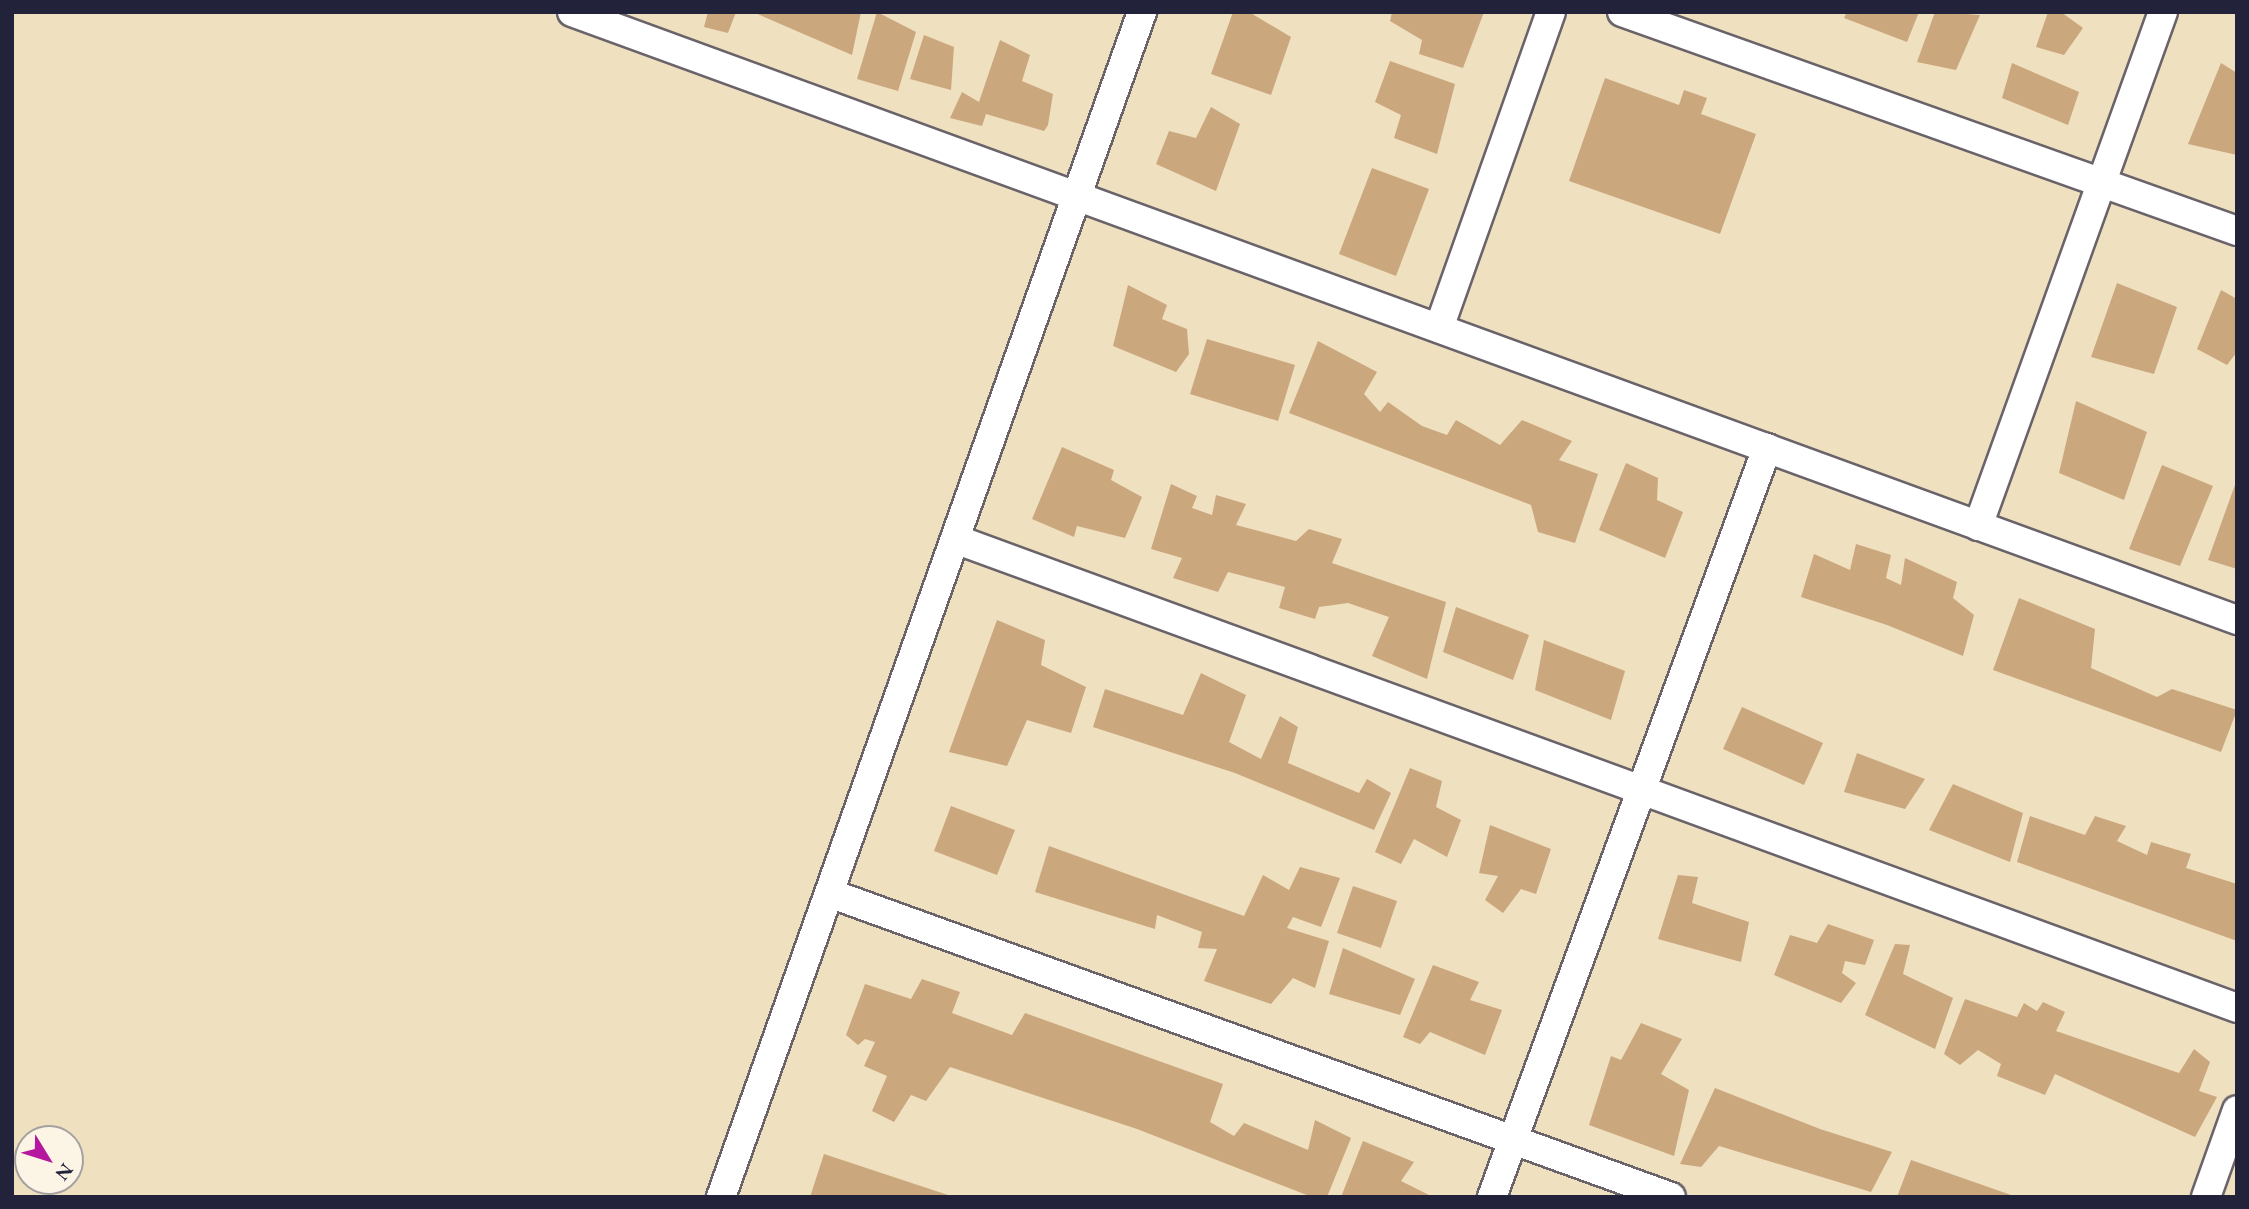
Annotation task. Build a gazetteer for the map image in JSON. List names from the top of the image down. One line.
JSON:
{"north":"bottom right"}
